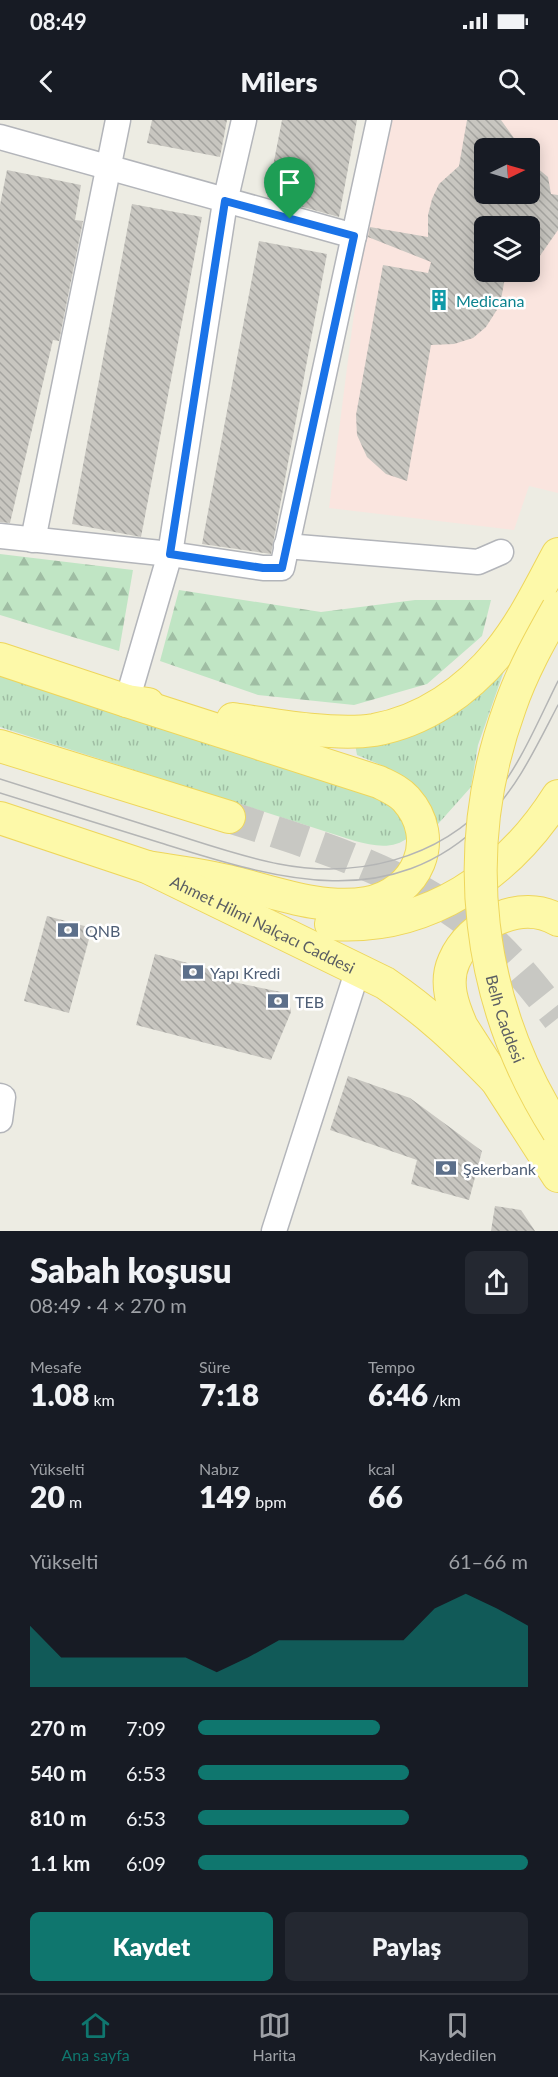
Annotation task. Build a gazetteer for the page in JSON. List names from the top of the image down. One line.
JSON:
{"streets":{"main road":["Ahmet Hilmi Nalçacı Caddesi","Belh Caddesi"]},"crossings":[["Ahmet Hilmi Nalçacı Caddesi","Belh Caddesi"]],"places":{"building":["Medicana"],"bank":["QNB","Yapı Kredi","TEB","Şekerbank"]},"north":"right","page":{"status":"08:49","header":"Milers","heading":["Sabah koşusu","08:49 · 4 × 270 m"],"stats":[["Mesafe","1.08 km"],["Süre","7:18"],["Tempo","6:46 /km"],["Yükselti","20 m"],["Nabız","149 bpm"],["kcal","66"]],"chart":["Yükselti","61–66 m"],"list":[{"name":"270 m","note":"7:09"},{"name":"540 m","note":"6:53"},{"name":"810 m","note":"6:53"},{"name":"1.1 km","note":"6:09"}],"buttons":["Kaydet","Paylaş"],"tabs":["Ana sayfa","Harita","Kaydedilen"]}}
